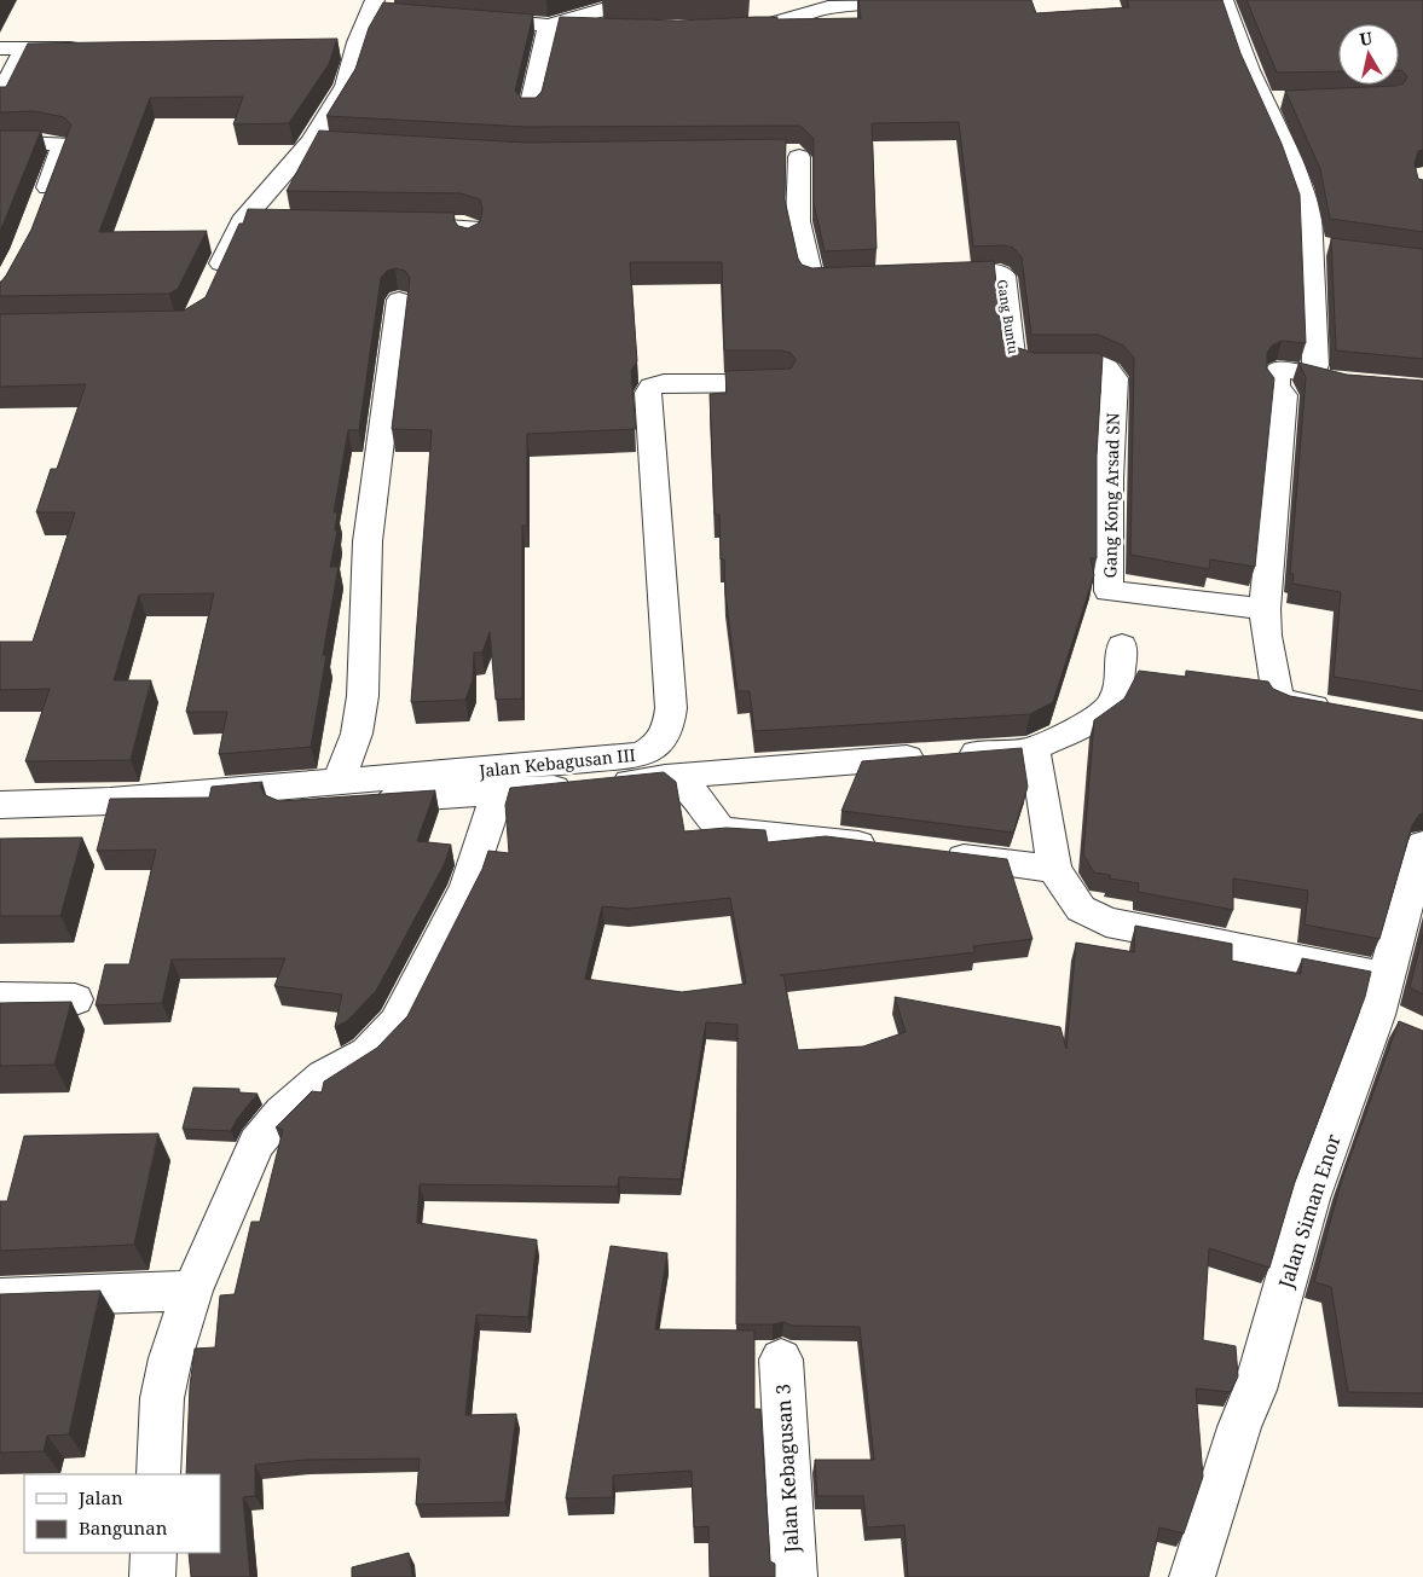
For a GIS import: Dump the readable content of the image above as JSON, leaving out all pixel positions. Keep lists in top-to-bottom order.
{
  "streets": {
    "street": [
      "Gang Buntu",
      "Gang Kong Arsad SN",
      "Jalan Kebagusan III",
      "Jalan Siman Enor",
      "Jalan Kebagusan 3"
    ]
  },
  "crossings": [
    ["Gang Buntu", "Gang Kong Arsad SN"]
  ],
  "legend": ["Jalan", "Bangunan"],
  "north": "top"
}
